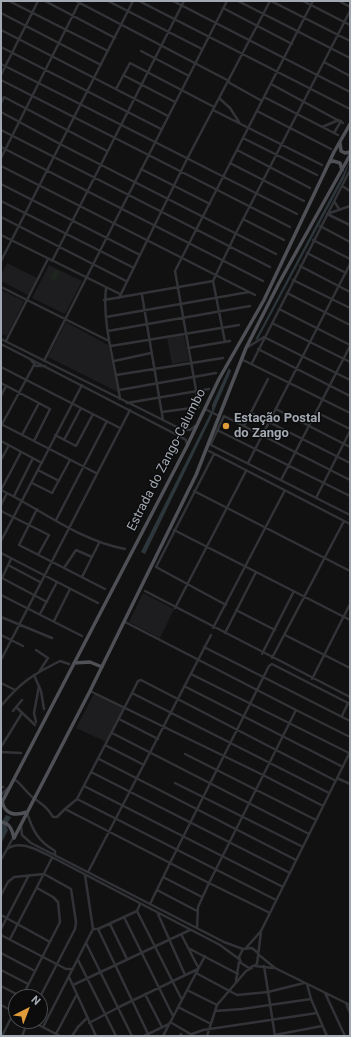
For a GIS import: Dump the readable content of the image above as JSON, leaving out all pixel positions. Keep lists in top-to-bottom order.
{
  "streets": {
    "main road": ["Estrada do Zango-Calumbo"]
  },
  "places": ["Estação Postal do Zango"],
  "north": "top right"
}
